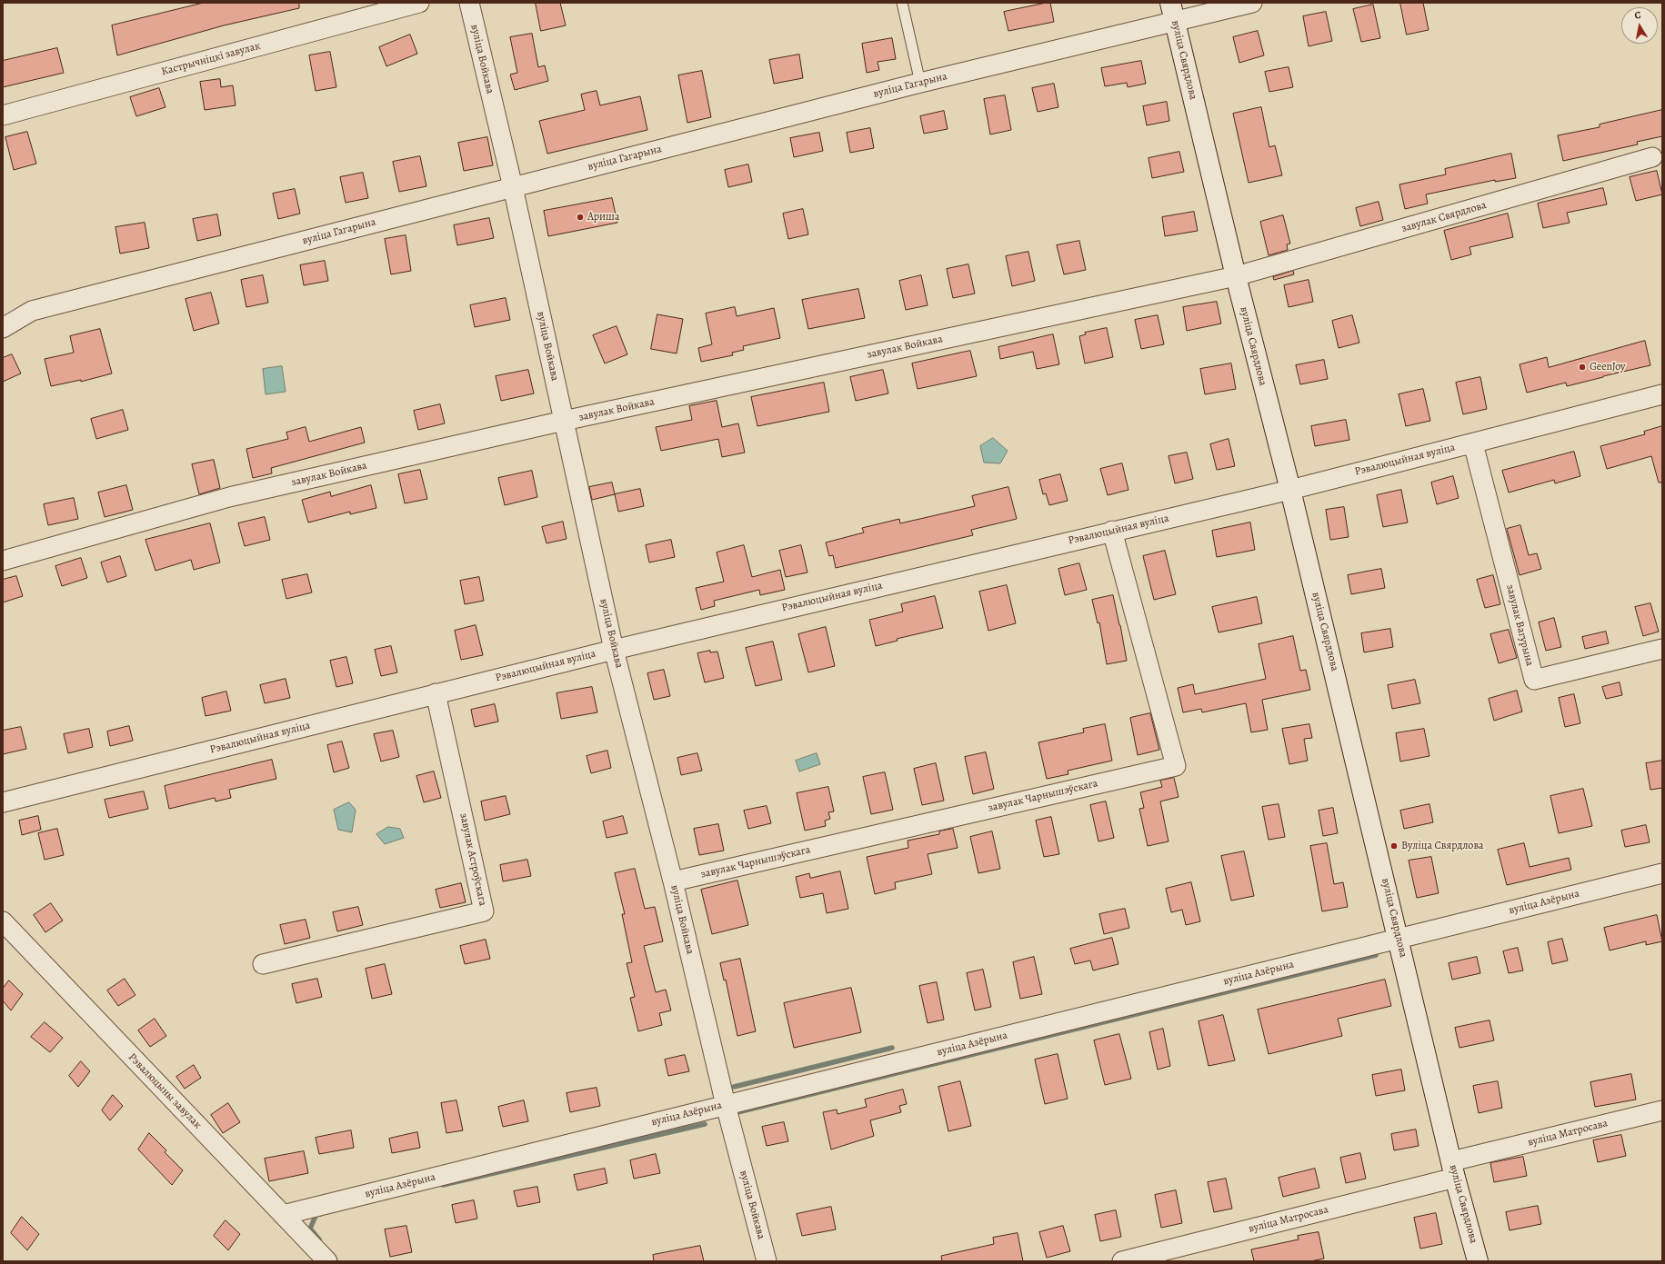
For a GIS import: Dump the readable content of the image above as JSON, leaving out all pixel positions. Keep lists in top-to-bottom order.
{
  "streets": {
    "main road": ["вуліца Свярдлова"],
    "street": [
      "Кастрычніцкі завулак",
      "вуліца Войкава",
      "вуліца Гагарына",
      "завулак Свярдлова",
      "завулак Войкава",
      "Рэвалюцыйная вуліца",
      "завулак Вагурына",
      "завулак Чарнышэўскага",
      "завулак Астроўскага",
      "вуліца Азёрына",
      "Рэвалюцыны завулак",
      "вуліца Матросава"
    ]
  },
  "crossings": [
    ["вуліца Войкава", "вуліца Гагарына"],
    ["вуліца Войкава", "завулак Войкава"],
    ["вуліца Войкава", "Рэвалюцыйная вуліца"],
    ["вуліца Войкава", "завулак Чарнышэўскага"],
    ["вуліца Войкава", "вуліца Азёрына"],
    ["вуліца Свярдлова", "вуліца Гагарына"],
    ["вуліца Свярдлова", "завулак Свярдлова"],
    ["вуліца Свярдлова", "завулак Войкава"],
    ["вуліца Свярдлова", "Рэвалюцыйная вуліца"],
    ["вуліца Свярдлова", "вуліца Азёрына"],
    ["вуліца Свярдлова", "вуліца Матросава"],
    ["завулак Свярдлова", "завулак Войкава"],
    ["Рэвалюцыйная вуліца", "завулак Вагурына"],
    ["Рэвалюцыйная вуліца", "завулак Чарнышэўскага"],
    ["Рэвалюцыйная вуліца", "завулак Астроўскага"],
    ["вуліца Азёрына", "Рэвалюцыны завулак"]
  ],
  "places": ["Ариша", "GeenJoy", "Вуліца Свярдлова"],
  "north": "top"
}
